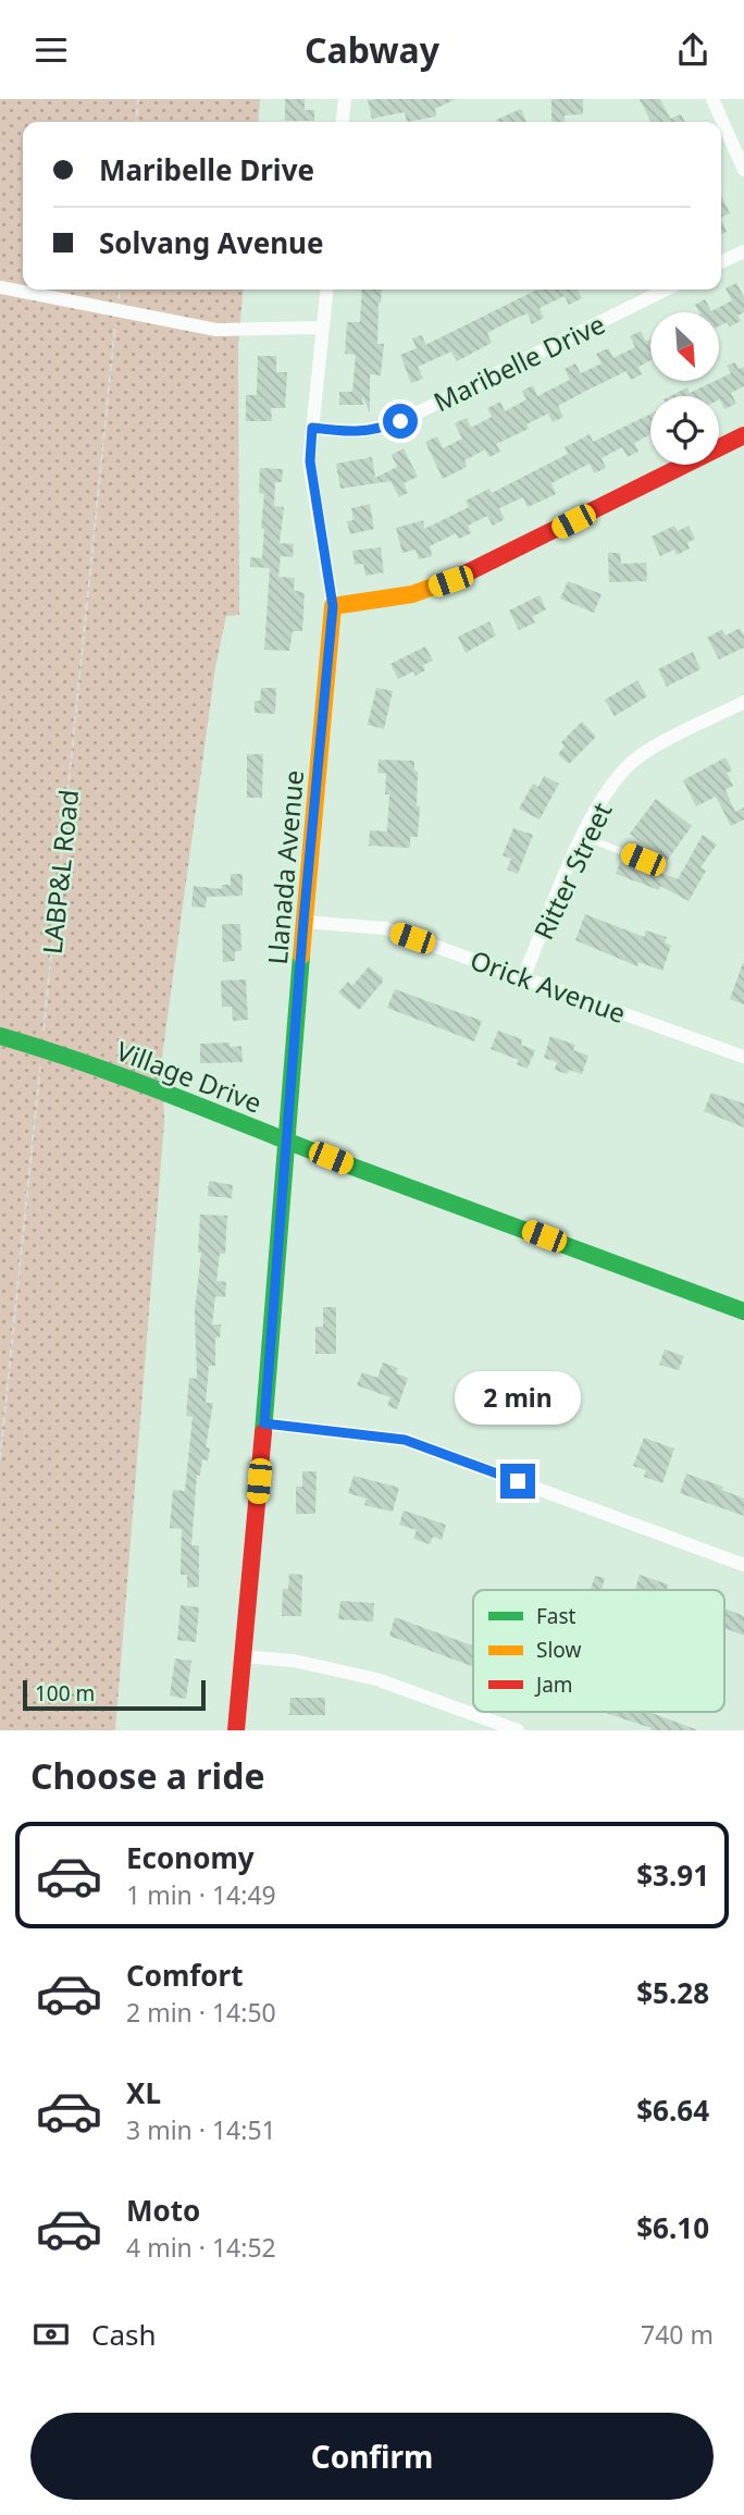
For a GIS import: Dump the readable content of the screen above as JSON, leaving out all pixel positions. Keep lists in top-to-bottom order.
{
  "streets": {
    "street": [
      "Maribelle Drive",
      "Llanada Avenue",
      "Ritter Street",
      "Orick Avenue",
      "Village Drive"
    ],
    "path": ["LABP&L Road"]
  },
  "crossings": [
    ["Maribelle Drive", "Llanada Avenue"],
    ["Llanada Avenue", "Orick Avenue"],
    ["Llanada Avenue", "Village Drive"],
    ["Ritter Street", "Orick Avenue"],
    ["LABP&L Road", "Village Drive"]
  ],
  "legend": ["Fast", "Slow", "Jam"],
  "scale_bar": "100 m",
  "north": "bottom right",
  "page": {
    "header": "Cabway",
    "banner": ["Maribelle Drive", "Solvang Avenue"],
    "bubble": "2 min",
    "scale": "100 m",
    "heading": "Choose a ride",
    "list": [
      {
        "name": "Economy",
        "note": "1 min · 14:49",
        "value": "$3.91"
      },
      {
        "name": "Comfort",
        "note": "2 min · 14:50",
        "value": "$5.28"
      },
      {
        "name": "XL",
        "note": "3 min · 14:51",
        "value": "$6.64"
      },
      {
        "name": "Moto",
        "note": "4 min · 14:52",
        "value": "$6.10"
      }
    ],
    "pay": ["Cash", "740 m"],
    "buttons": "Confirm"
  }
}
